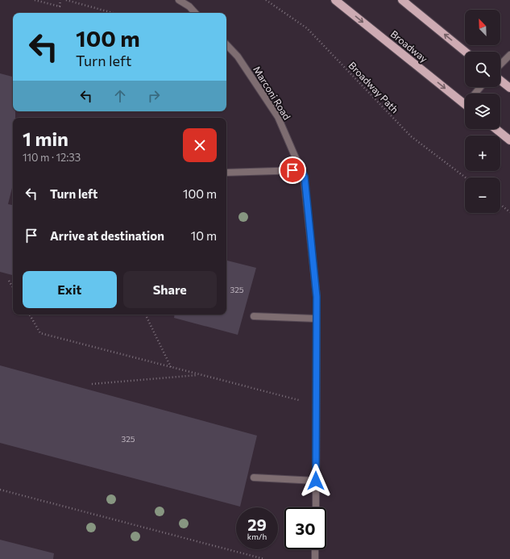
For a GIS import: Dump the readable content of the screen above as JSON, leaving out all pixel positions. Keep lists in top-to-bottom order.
{
  "streets": {
    "main road": ["Broadway"],
    "street": ["Marconi Road"],
    "path": ["Broadway Path"]
  },
  "house_numbers": ["325", "325"],
  "north": "top left",
  "page": {
    "map_buttons": ["+", "−"],
    "turn": ["100 m", "Turn left"],
    "heading": ["1 min", "110 m · 12:33"],
    "list": [
      {
        "name": "Turn left",
        "value": "100 m"
      },
      {
        "name": "Arrive at destination",
        "value": "10 m"
      }
    ],
    "buttons": ["Exit", "Share"],
    "speed": "29 km/h",
    "limit": "30"
  }
}
